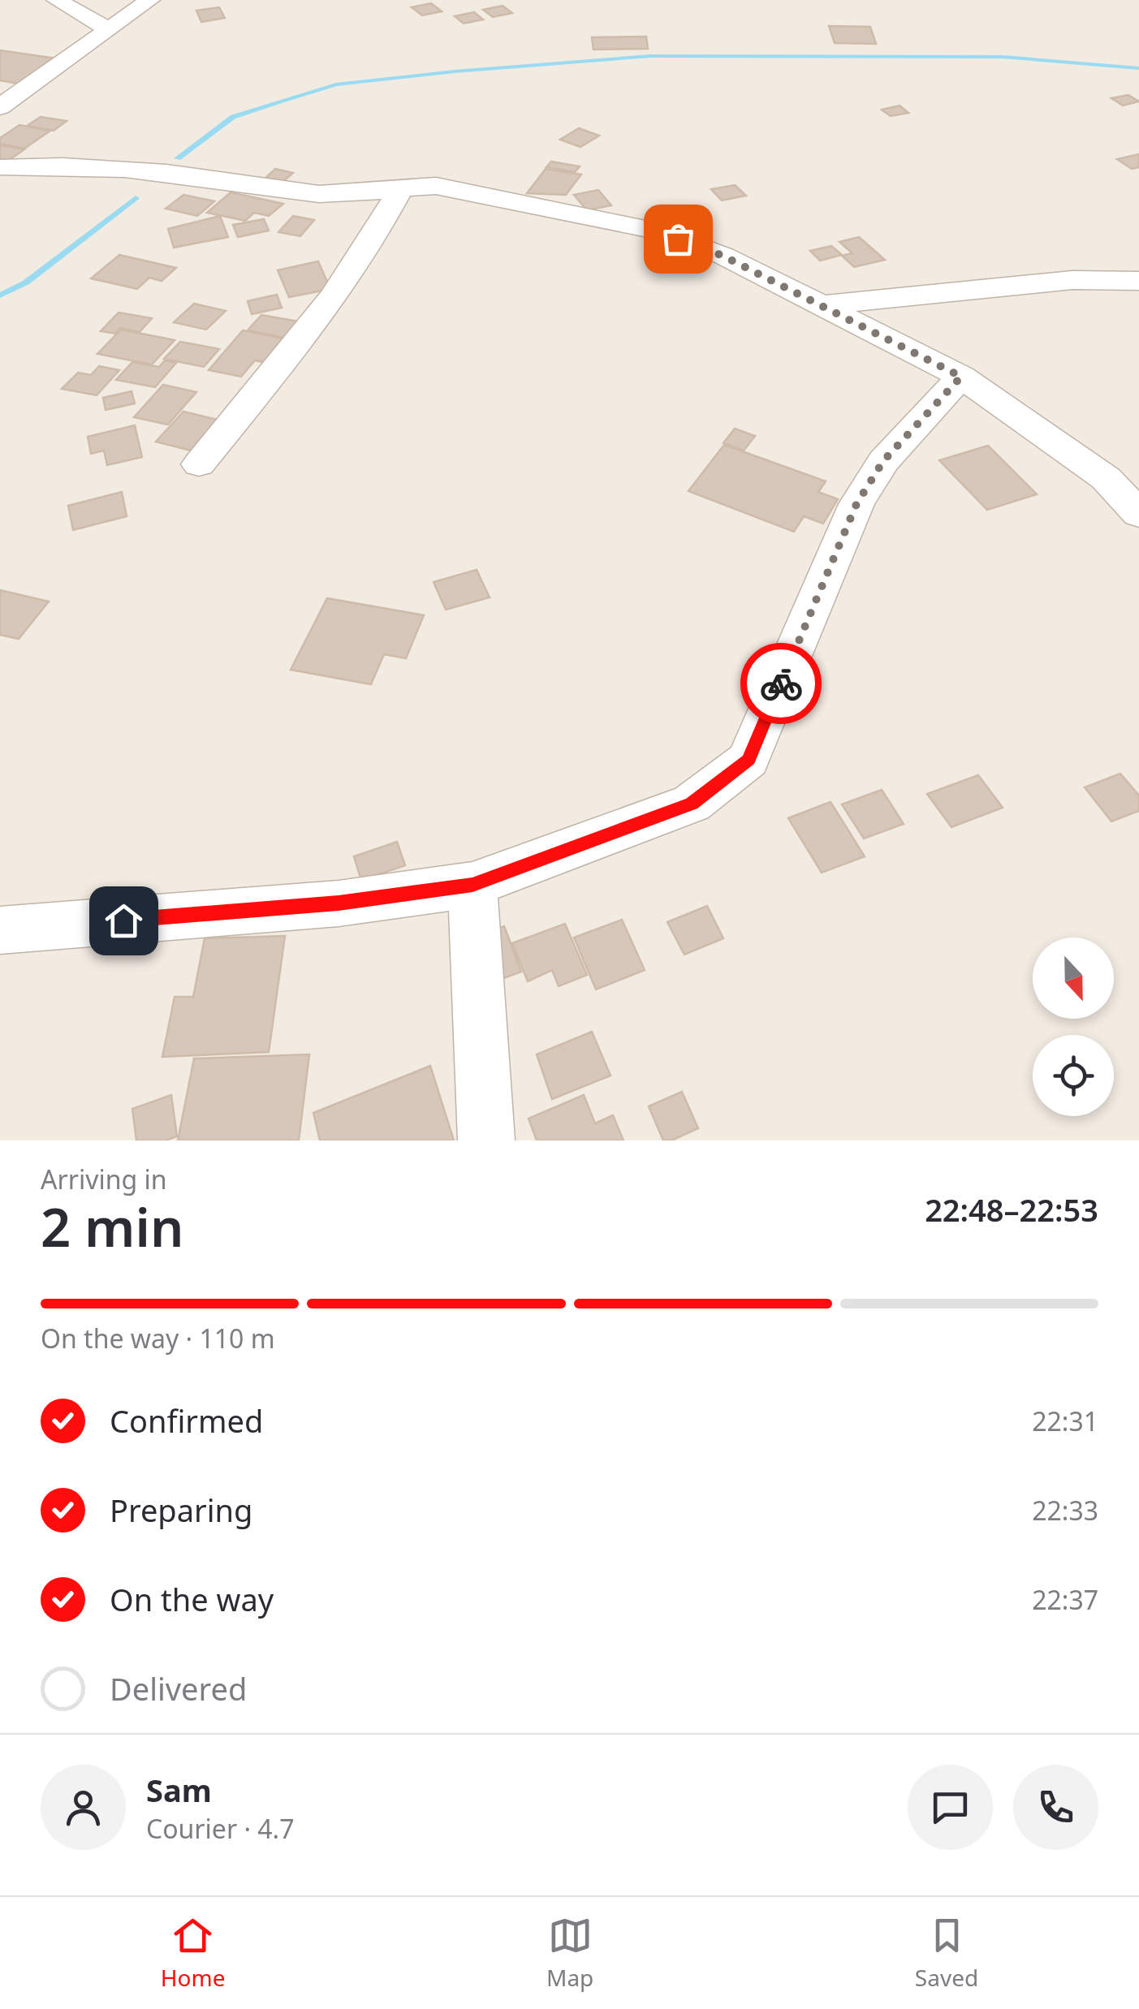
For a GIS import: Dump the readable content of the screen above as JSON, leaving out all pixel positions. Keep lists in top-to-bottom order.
{
  "north": "bottom",
  "page": {
    "heading": ["2 min", "Arriving in", "22:48–22:53"],
    "panel": ["Sam", "Courier · 4.7"],
    "bar": "On the way · 110 m",
    "list": [
      ["Confirmed", "22:31"],
      ["Preparing", "22:33"],
      ["On the way", "22:37"],
      "Delivered"
    ],
    "tabs": ["Home", "Map", "Saved"]
  }
}
